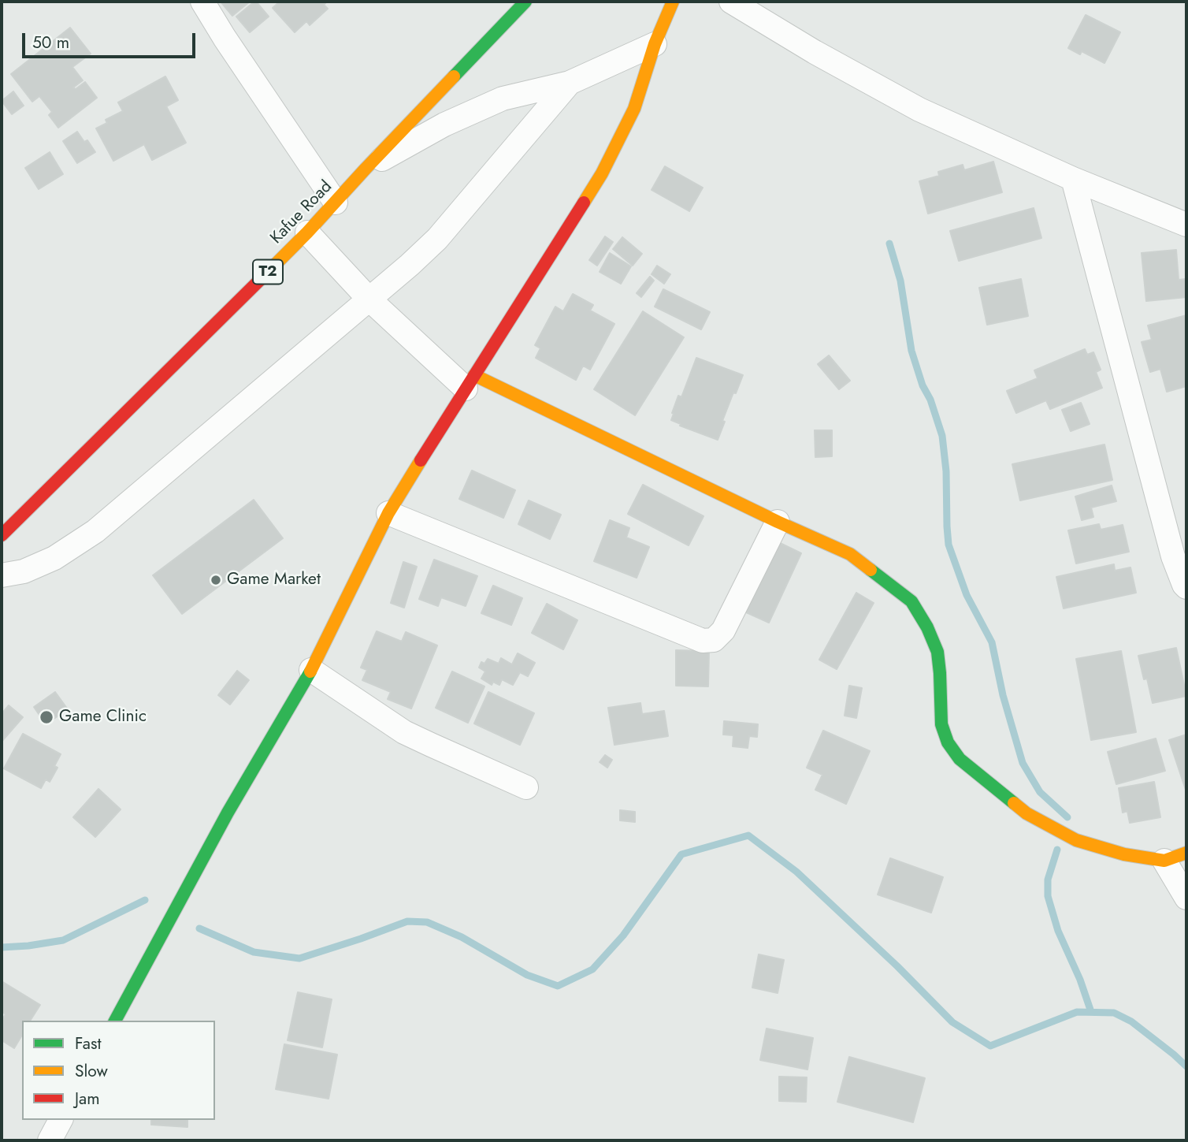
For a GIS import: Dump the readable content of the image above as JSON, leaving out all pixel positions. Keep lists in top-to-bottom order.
{
  "streets": {
    "main road": ["Kafue Road", "T2"]
  },
  "places": ["Game Market", "Game Clinic"],
  "legend": ["Fast", "Slow", "Jam"],
  "scale_bar": "50 m"
}
